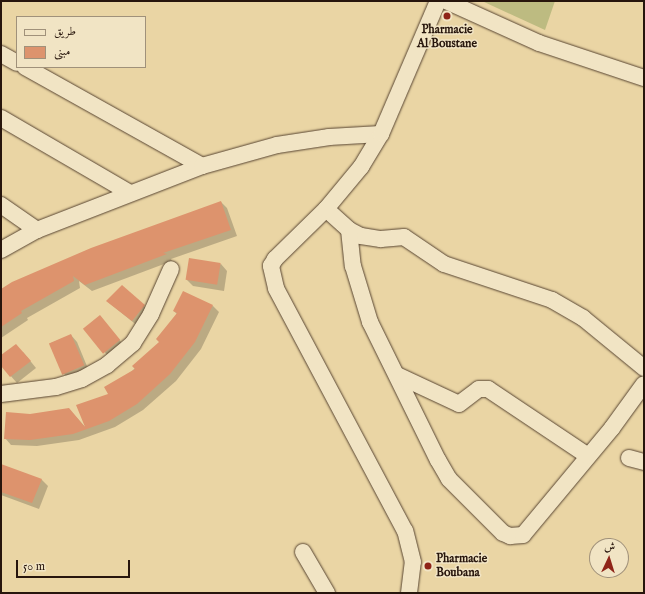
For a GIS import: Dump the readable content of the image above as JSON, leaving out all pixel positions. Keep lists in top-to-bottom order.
{
  "places": ["Pharmacie Al Boustane", "Pharmacie Boubana"],
  "legend": ["طريق", "مبنى"],
  "scale_bar": "50 m",
  "north": "top"
}
